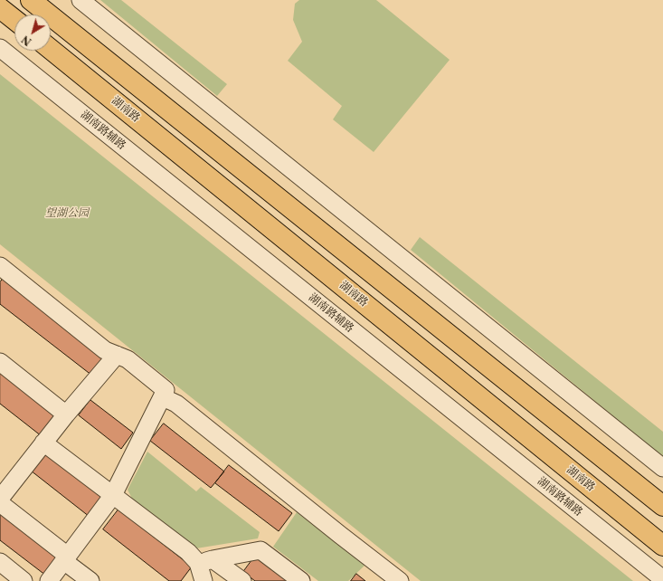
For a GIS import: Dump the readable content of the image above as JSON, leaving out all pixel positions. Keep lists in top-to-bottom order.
{
  "streets": {
    "main road": ["湖南路"],
    "street": ["湖南路辅路"]
  },
  "parks": ["望湖公园"],
  "north": "bottom left"
}
